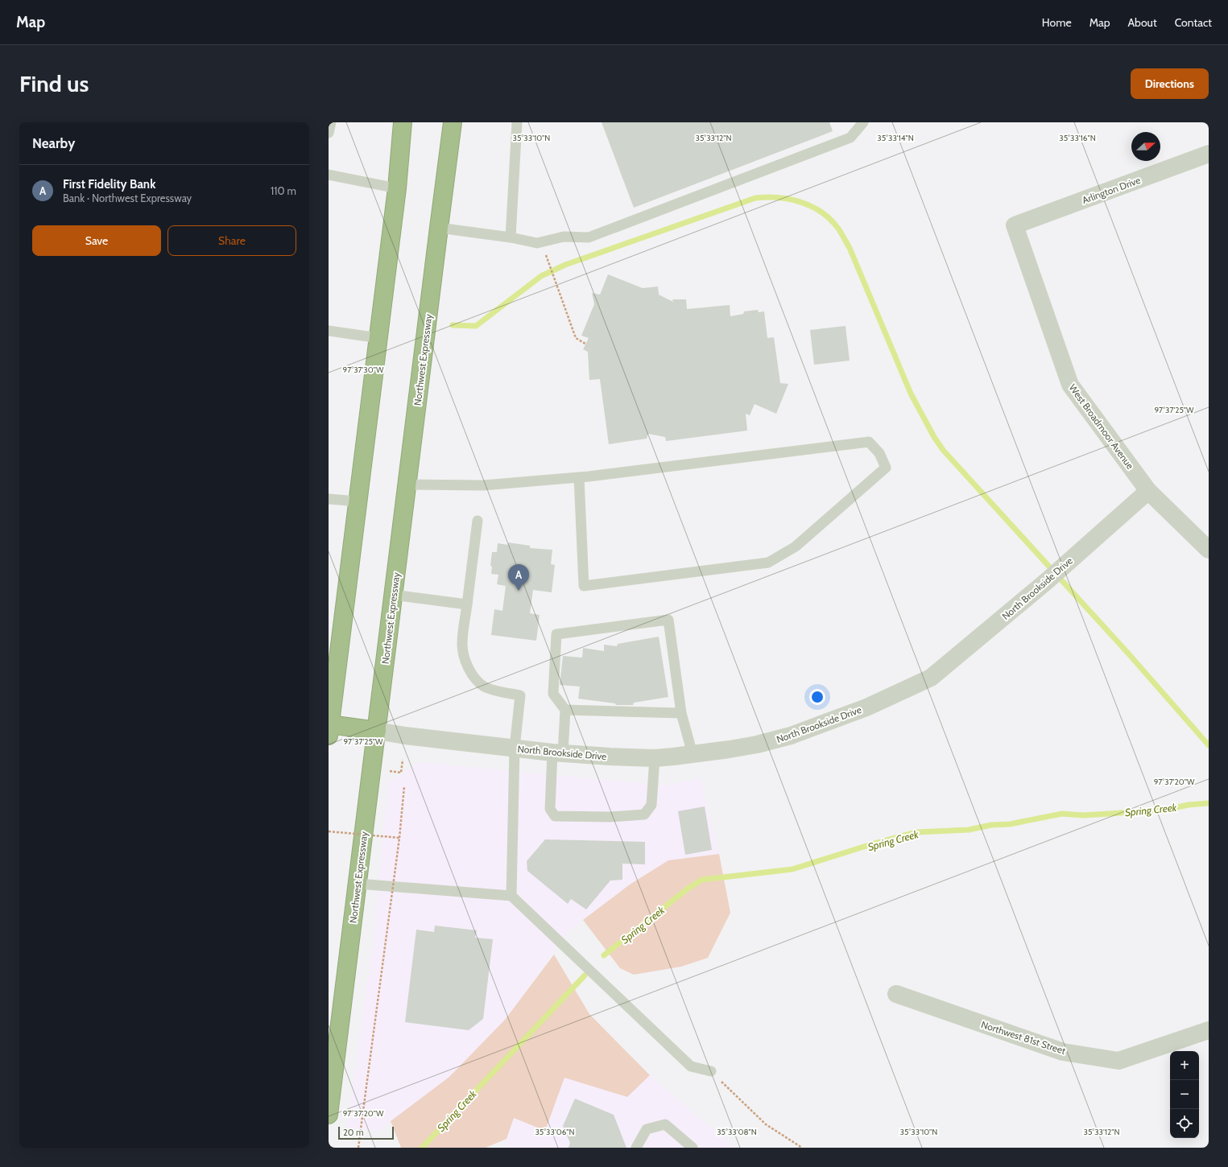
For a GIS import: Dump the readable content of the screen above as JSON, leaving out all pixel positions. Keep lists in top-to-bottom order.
{
  "streets": {
    "highway": ["Northwest Expressway"],
    "street": [
      "Arlington Drive",
      "West Broadmoor Avenue",
      "North Brookside Drive",
      "Northwest 81st Street"
    ]
  },
  "crossings": [
    ["Arlington Drive", "West Broadmoor Avenue"],
    ["Northwest Expressway", "North Brookside Drive"],
    ["West Broadmoor Avenue", "North Brookside Drive"]
  ],
  "water": ["Spring Creek"],
  "scale_bar": "20 m",
  "north": "right",
  "page": {
    "header": "Map",
    "nav": [
      "Home",
      "Map",
      "About",
      "Contact"
    ],
    "buttons": [
      "Directions",
      ["Save", "Share"]
    ],
    "title": "Find us",
    "heading": "Nearby",
    "list": [
      {
        "mark": "A",
        "name": "First Fidelity Bank",
        "note": "Bank · Northwest Expressway",
        "value": "110 m"
      }
    ],
    "pins": "A",
    "map_buttons": ["+", "−"],
    "scale": "20 m"
  },
  "coordinates": [
    "35°33'14\"N",
    "35°33'10\"N",
    "35°33'12\"N",
    "35°33'16\"N",
    "97°37'30\"W",
    "97°37'25\"W",
    "97°37'20\"W",
    "35°33'06\"N",
    "35°33'08\"N"
  ]
}
